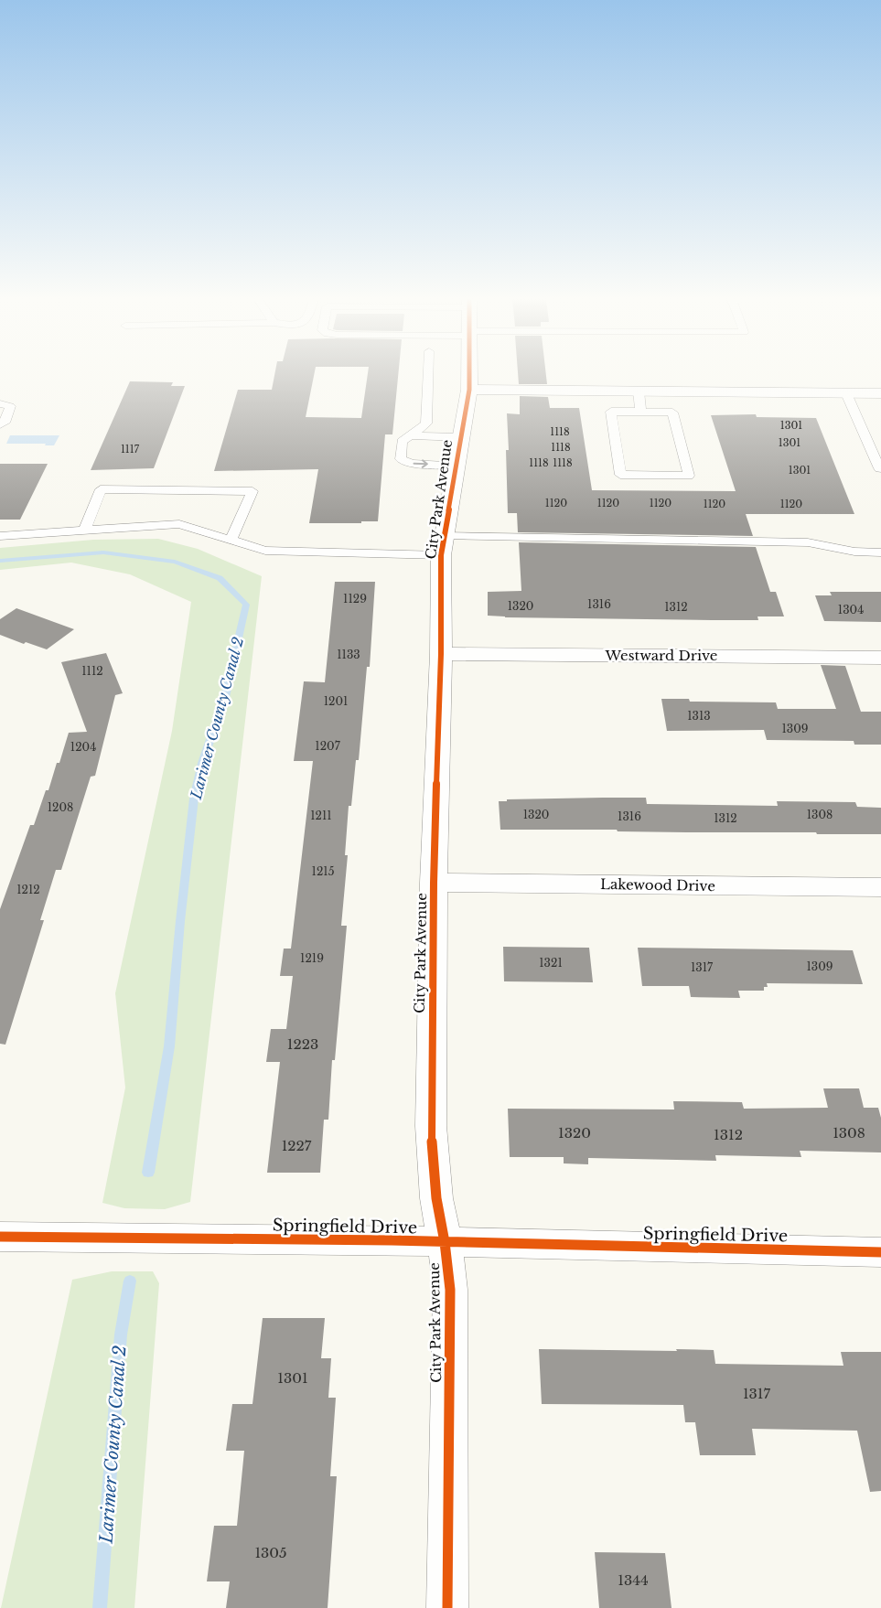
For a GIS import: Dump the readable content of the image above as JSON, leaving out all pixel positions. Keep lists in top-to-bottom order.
{
  "streets": {
    "street": [
      "City Park Avenue",
      "Westward Drive",
      "Lakewood Drive",
      "Springfield Drive"
    ]
  },
  "crossings": [
    ["City Park Avenue", "Westward Drive"],
    ["City Park Avenue", "Lakewood Drive"],
    ["City Park Avenue", "Springfield Drive"]
  ],
  "water": ["Larimer County Canal 2"],
  "house_numbers": [
    "1301",
    "1118",
    "1301",
    "1118",
    "1117",
    "1118",
    "1118",
    "1301",
    "1120",
    "1120",
    "1120",
    "1120",
    "1120",
    "1129",
    "1316",
    "1320",
    "1312",
    "1304",
    "1133",
    "1112",
    "1201",
    "1313",
    "1309",
    "1207",
    "1204",
    "1208",
    "1320",
    "1308",
    "1211",
    "1316",
    "1312",
    "1215",
    "1212",
    "1219",
    "1321",
    "1309",
    "1317",
    "1223",
    "1320",
    "1308",
    "1312",
    "1227",
    "1301",
    "1317",
    "1305",
    "1344"
  ]
}
